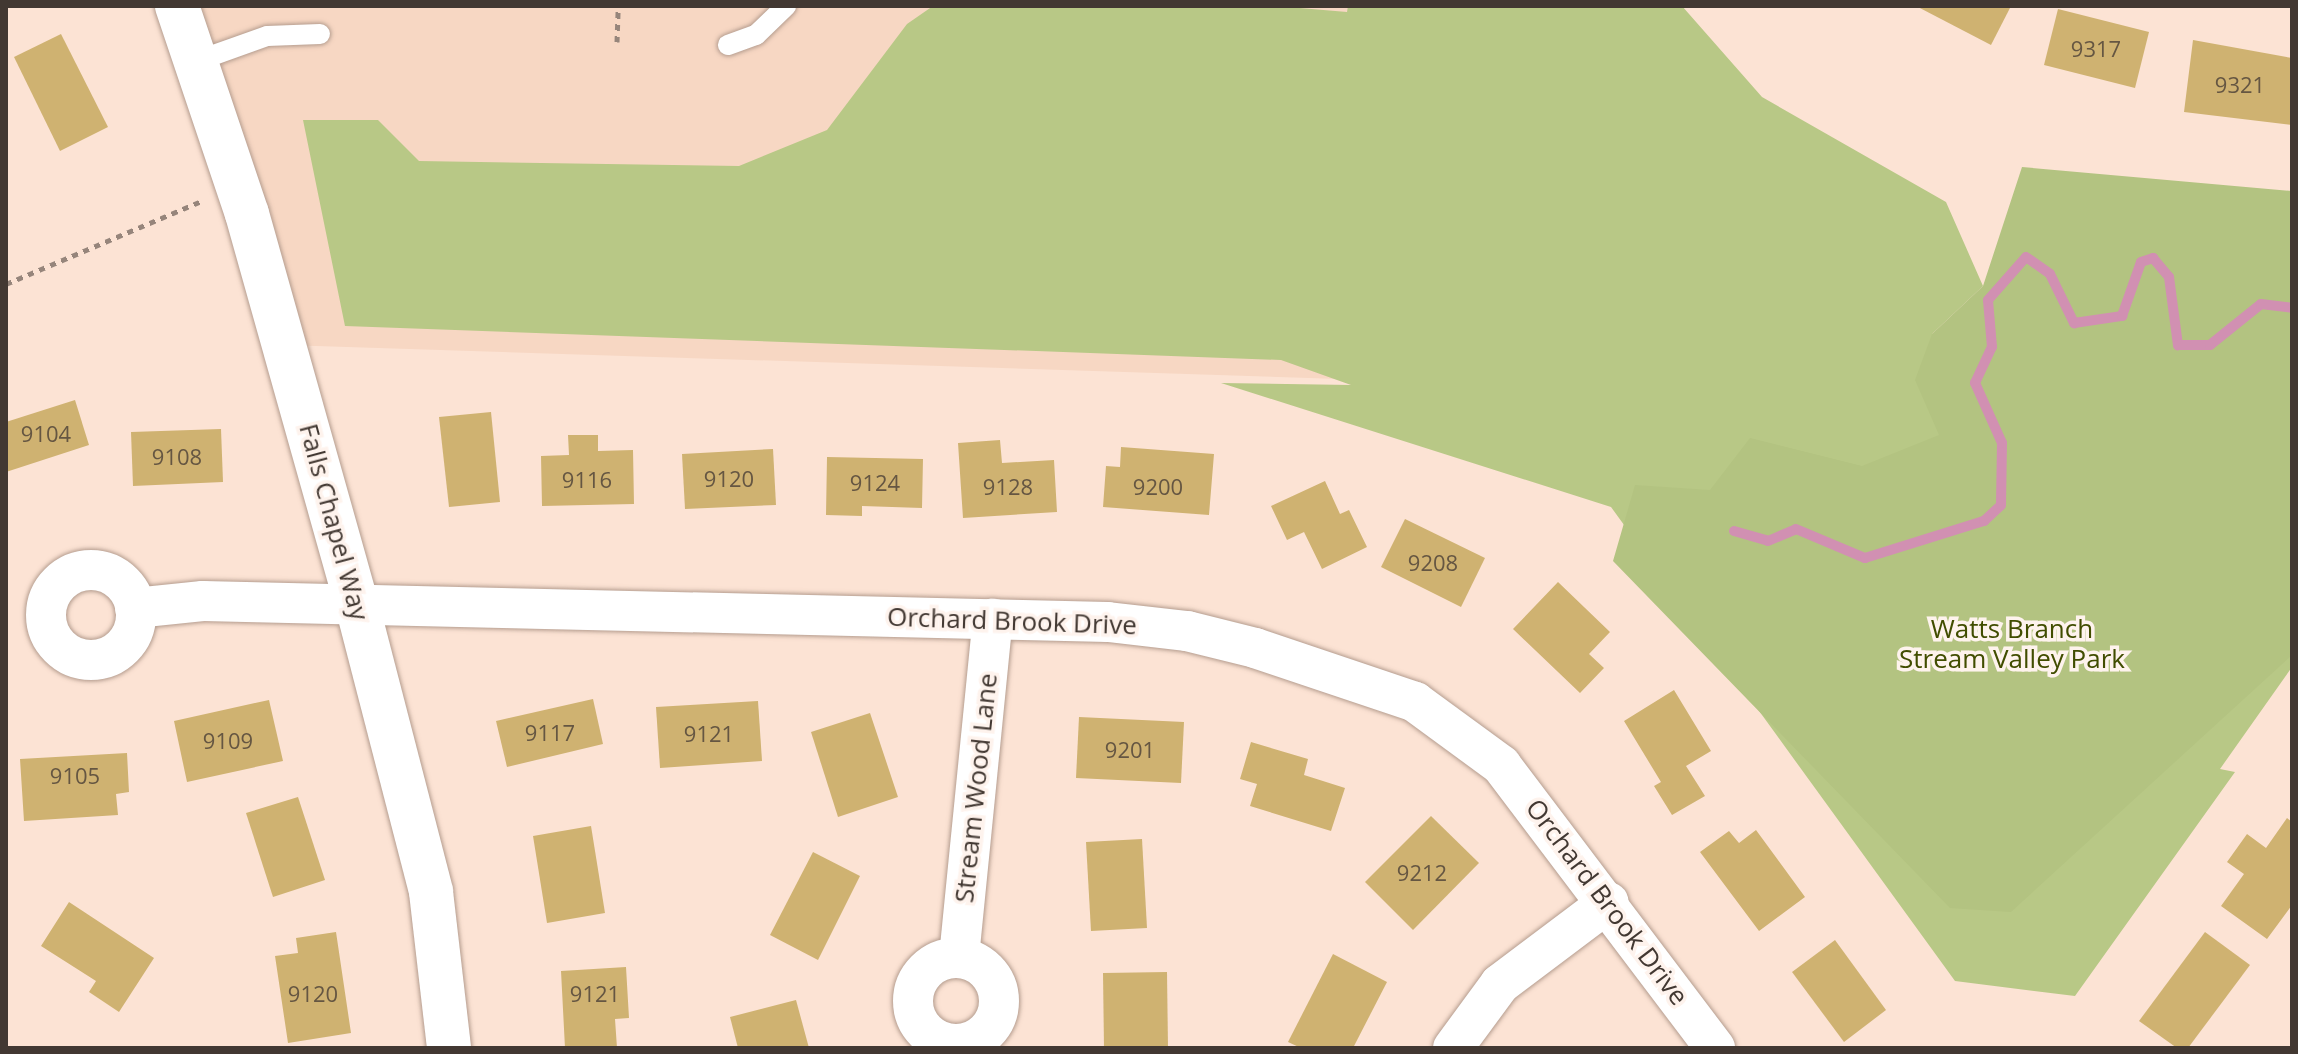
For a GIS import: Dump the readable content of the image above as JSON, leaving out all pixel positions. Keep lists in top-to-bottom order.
{
  "streets": {
    "street": ["Falls Chapel Way", "Orchard Brook Drive", "Stream Wood Lane"]
  },
  "crossings": [
    ["Falls Chapel Way", "Orchard Brook Drive"],
    ["Orchard Brook Drive", "Stream Wood Lane"]
  ],
  "parks": ["Watts Branch Stream Valley Park"],
  "house_numbers": [
    "9317",
    "9321",
    "9104",
    "9108",
    "9120",
    "9116",
    "9124",
    "9128",
    "9200",
    "9208",
    "9117",
    "9121",
    "9109",
    "9201",
    "9105",
    "9212",
    "9120",
    "9121"
  ]
}
